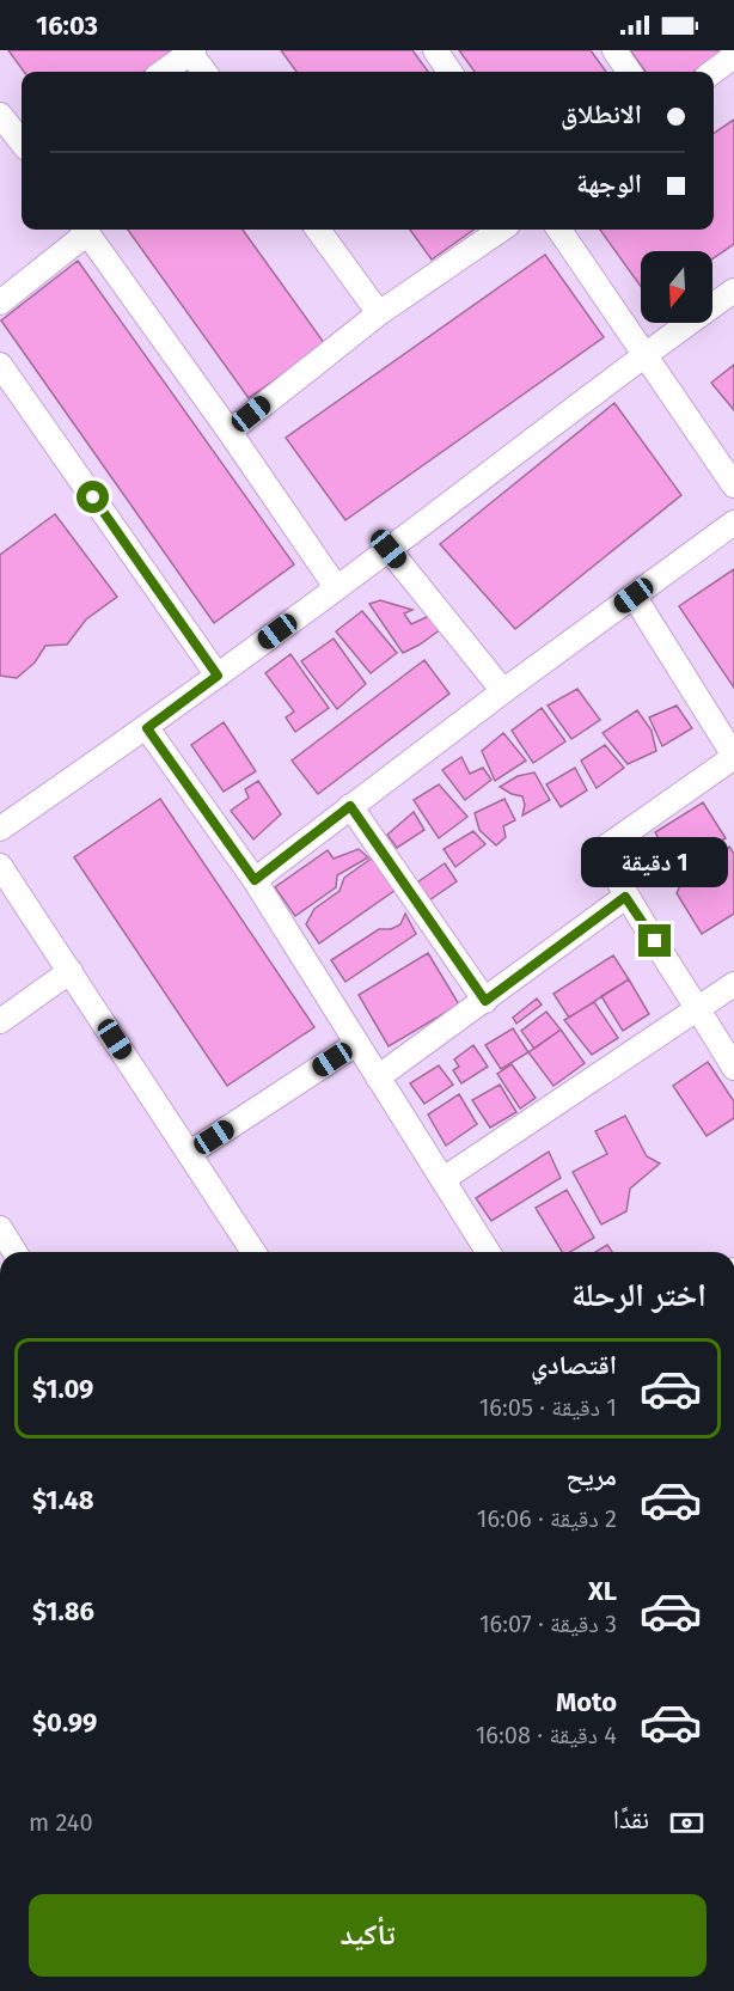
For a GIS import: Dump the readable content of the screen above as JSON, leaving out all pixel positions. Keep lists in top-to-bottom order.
{
  "north": "bottom",
  "page": {
    "status": "16:03",
    "banner": ["الانطلاق", "الوجهة"],
    "bubble": "1 دقيقة",
    "heading": "اختر الرحلة",
    "list": [
      {
        "name": "اقتصادي",
        "note": "1 دقيقة · 16:05",
        "value": "$1.09"
      },
      {
        "name": "مريح",
        "note": "2 دقيقة · 16:06",
        "value": "$1.48"
      },
      {
        "name": "XL",
        "note": "3 دقيقة · 16:07",
        "value": "$1.86"
      },
      {
        "name": "Moto",
        "note": "4 دقيقة · 16:08",
        "value": "$0.99"
      }
    ],
    "pay": ["نقدًا", "240 m"],
    "buttons": "تأكيد"
  }
}
